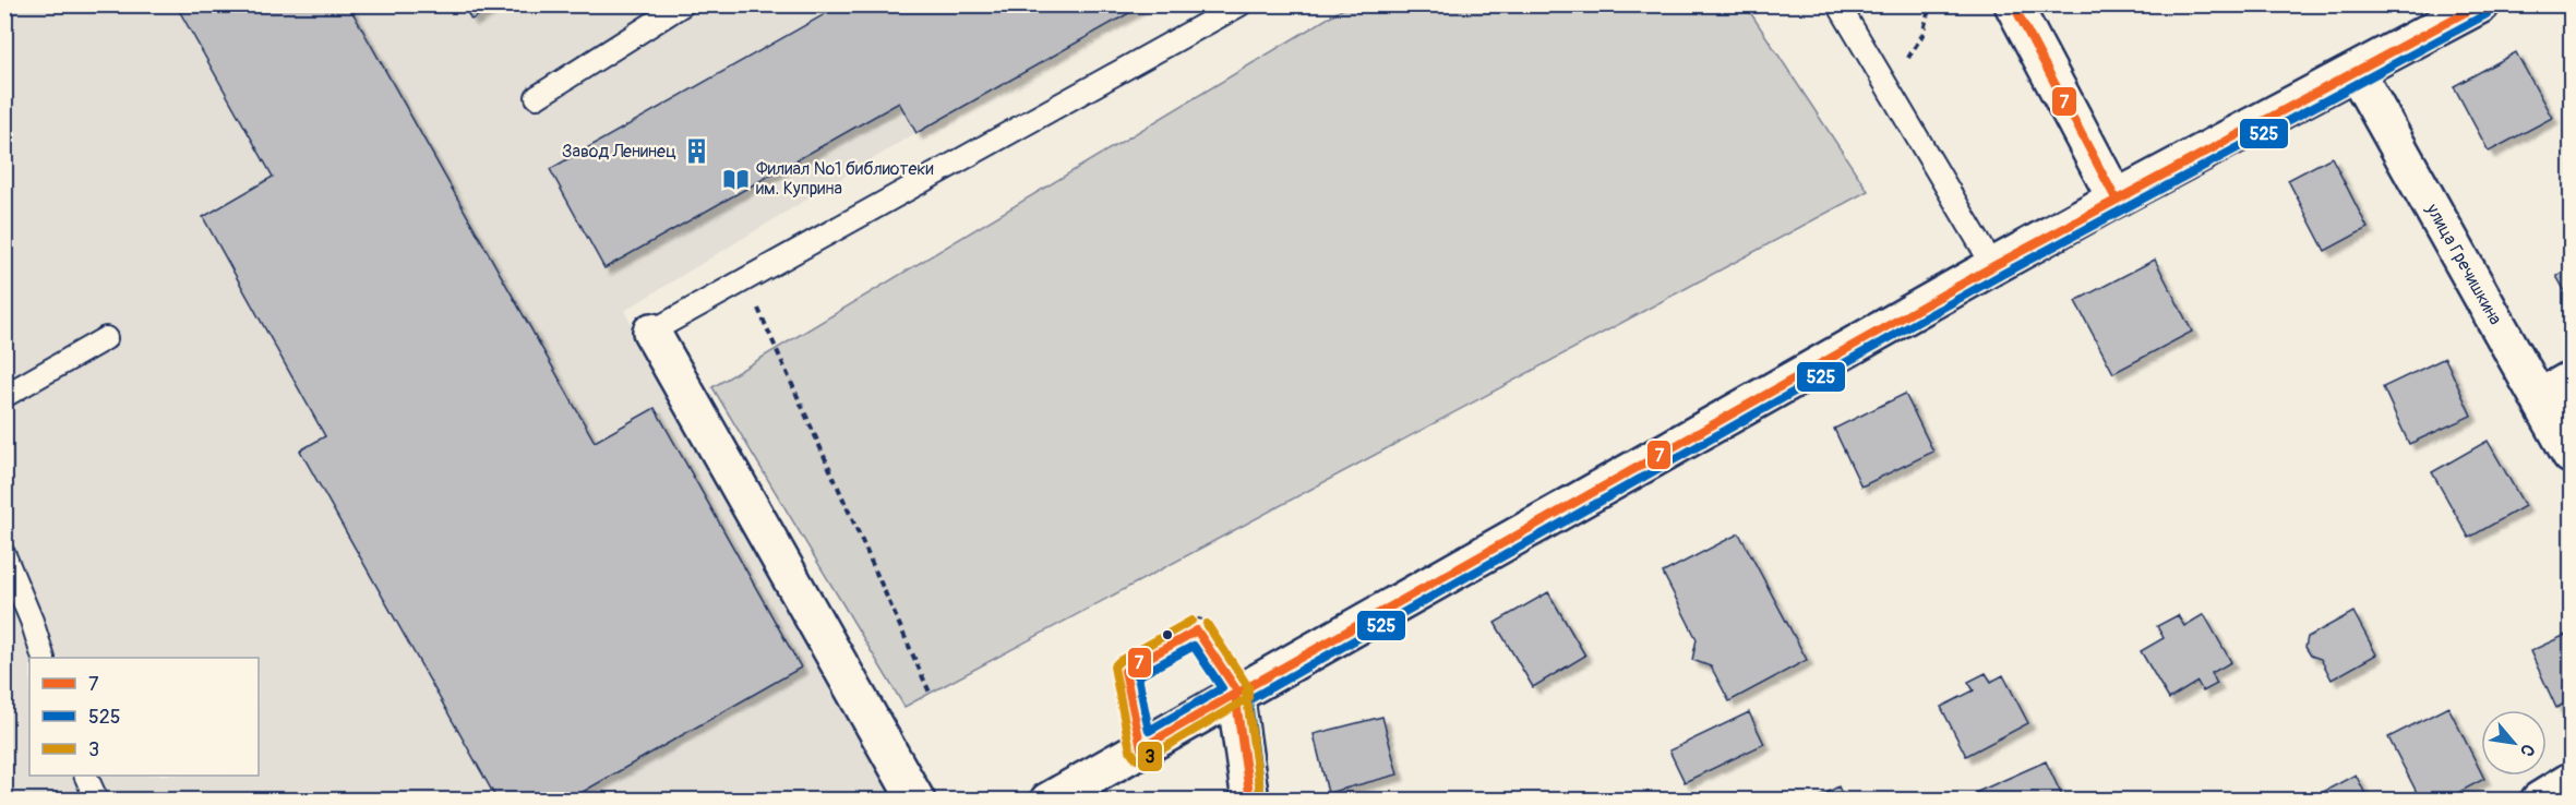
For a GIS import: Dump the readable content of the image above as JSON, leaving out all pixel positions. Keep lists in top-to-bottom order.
{
  "streets": {
    "main road": ["улица Гречишкина"]
  },
  "places": {
    "building": ["Завод Ленинец"],
    "library": ["Филиал №1 библиотеки им. Куприна"]
  },
  "lines": ["transit line 7", "transit line 525", "transit line 3"],
  "legend": ["7", "525", "3"],
  "north": "bottom right"
}
